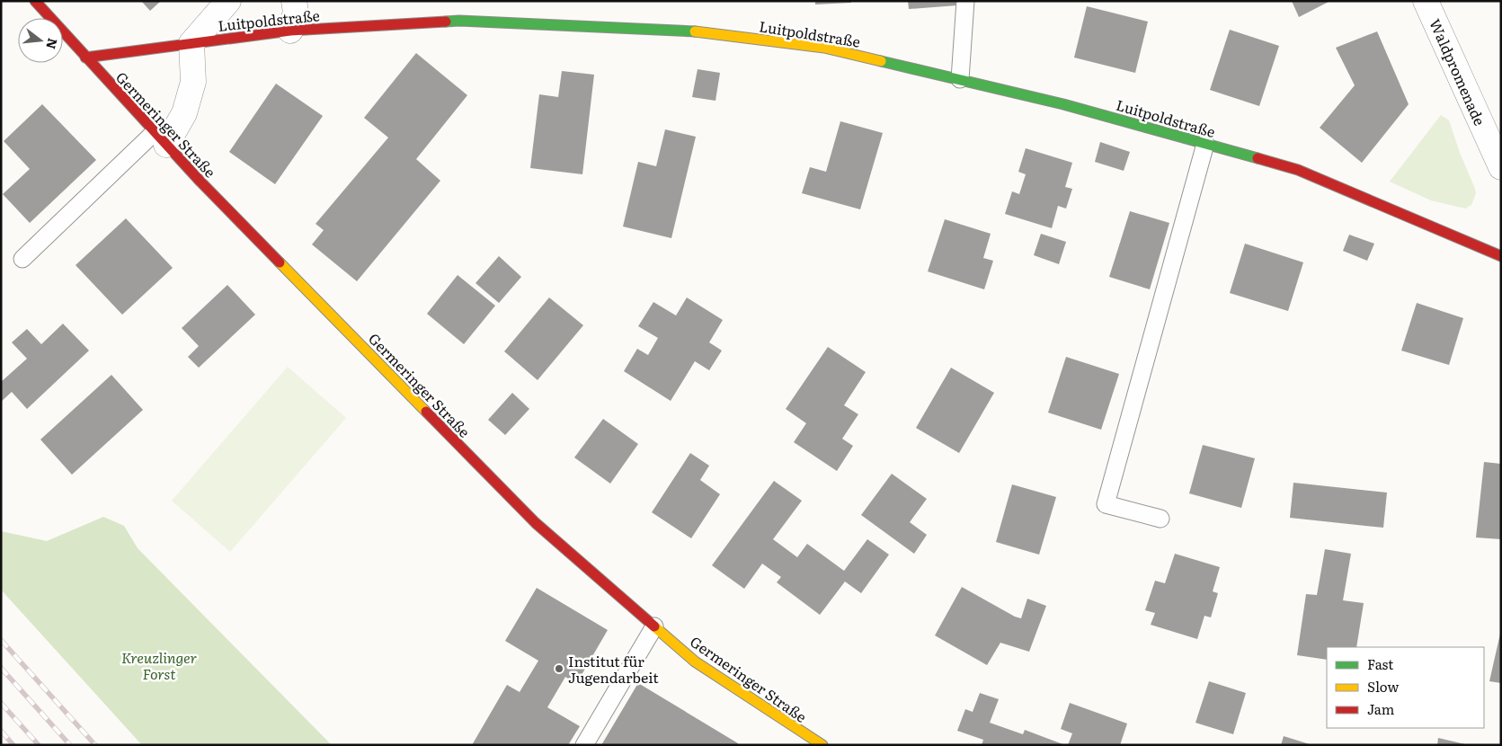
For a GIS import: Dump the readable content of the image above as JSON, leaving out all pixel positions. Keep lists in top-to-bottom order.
{
  "streets": {
    "street": ["Luitpoldstraße", "Waldpromenade", "Germeringer Straße"]
  },
  "crossings": [
    ["Luitpoldstraße", "Germeringer Straße"]
  ],
  "parks": ["Kreuzlinger Forst"],
  "places": ["Institut für Jugendarbeit"],
  "legend": ["Fast", "Slow", "Jam"],
  "north": "right"
}
